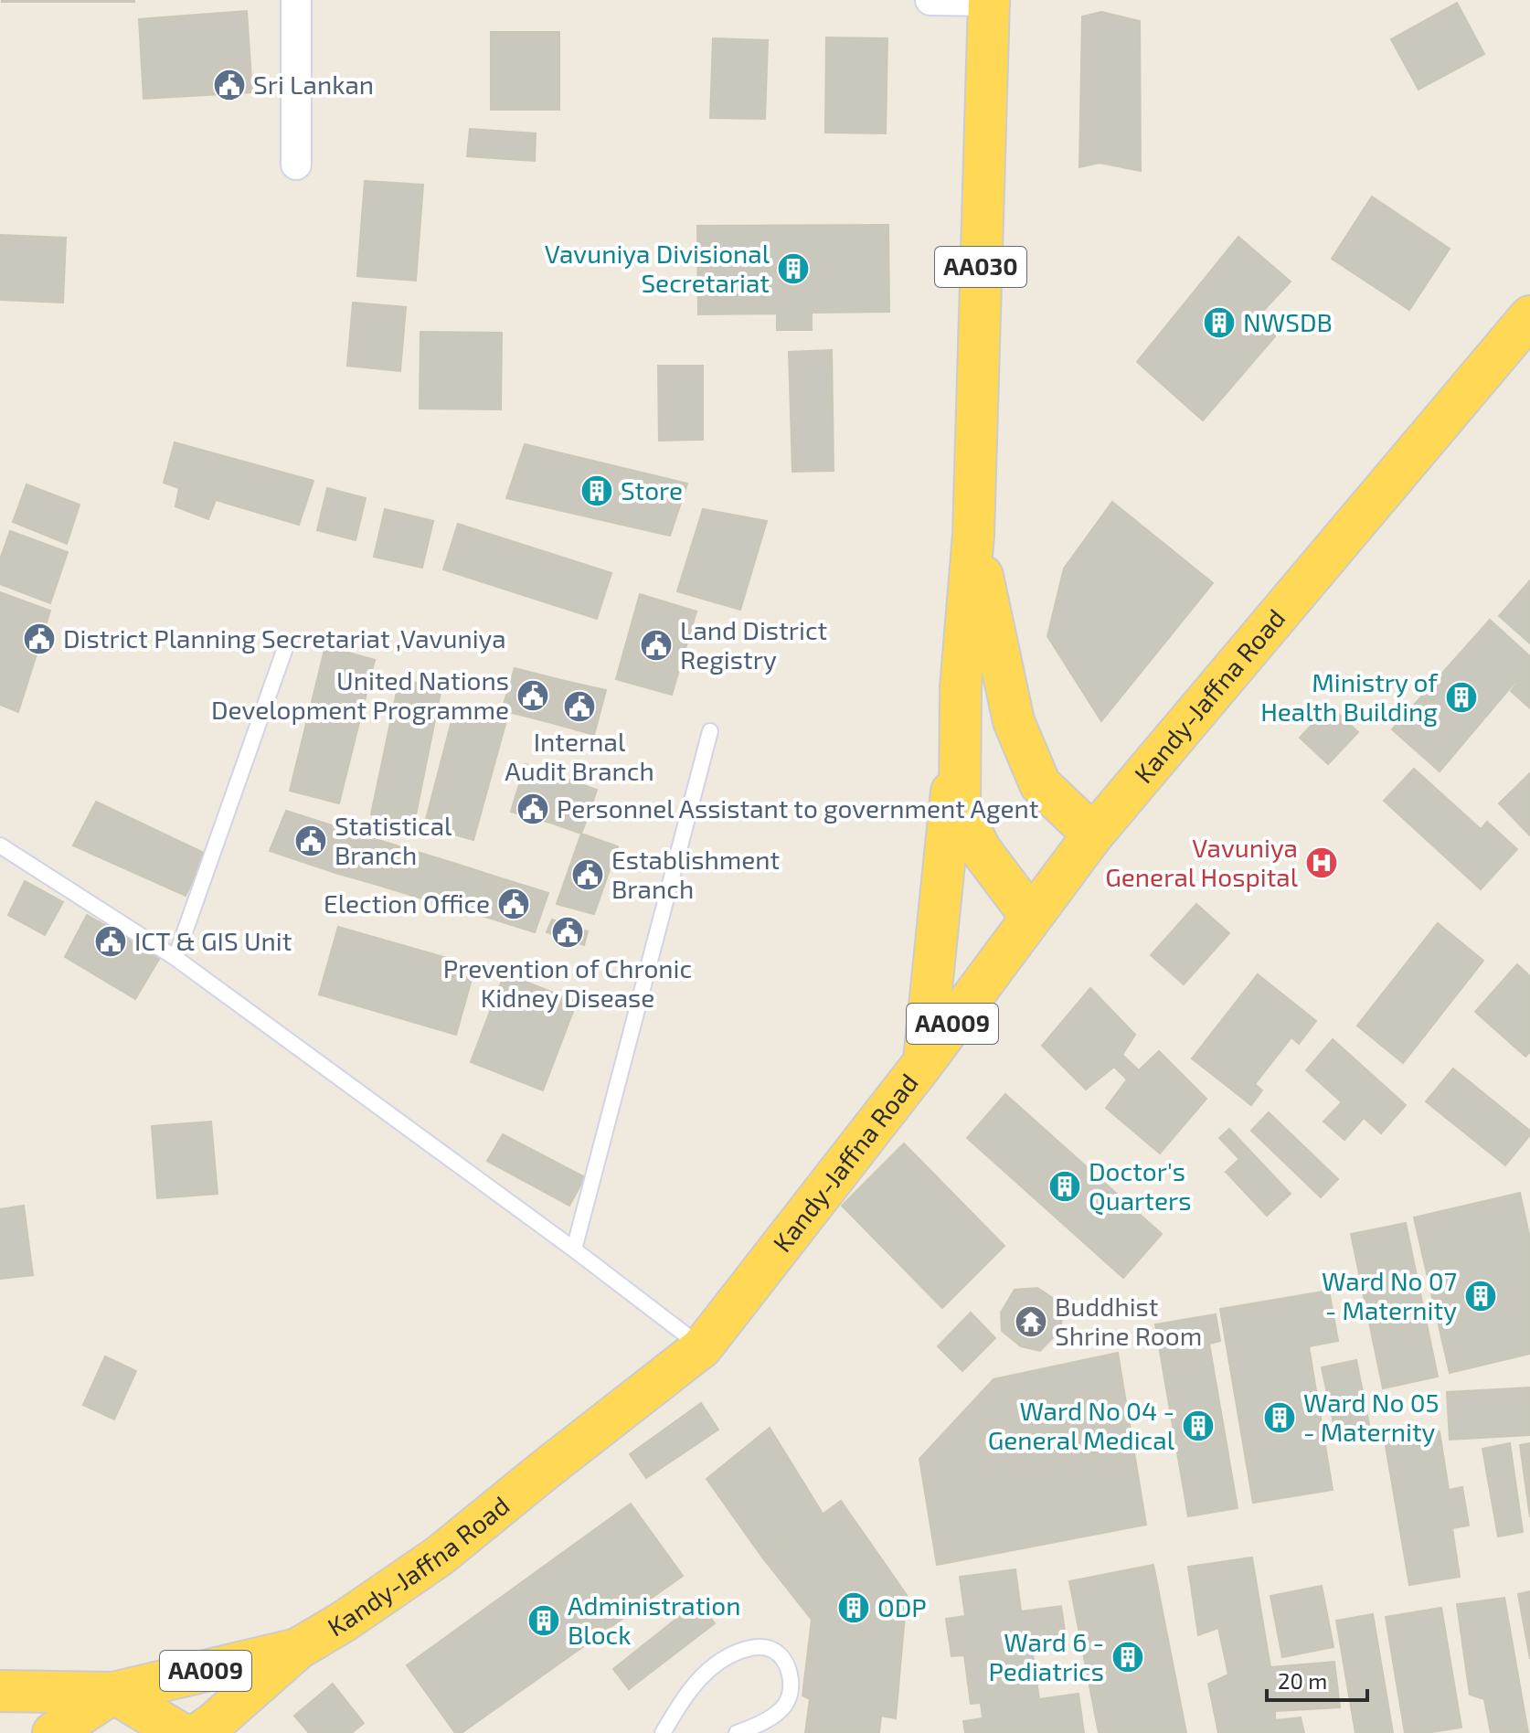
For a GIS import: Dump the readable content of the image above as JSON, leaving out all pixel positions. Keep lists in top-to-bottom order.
{
  "streets": {
    "highway": ["AA030", "Kandy-Jaffna Road", "AA009"]
  },
  "crossings": [
    ["AA030", "Kandy-Jaffna Road"],
    ["Kandy-Jaffna Road", "AA009"]
  ],
  "places": {
    "public building": [
      "Sri Lankan",
      "District Planning Secretariat ,Vavuniya",
      "Land District Registry",
      "United Nations Development Programme",
      "Internal Audit Branch",
      "Personnel Assistant to government Agent",
      "Statistical Branch",
      "Establishment Branch",
      "Election Office",
      "Prevention of Chronic Kidney Disease",
      "ICT & GIS Unit"
    ],
    "building": [
      "Vavuniya Divisional Secretariat",
      "NWSDB",
      "Store",
      "Ministry of Health Building",
      "Doctor's Quarters",
      "Ward No 07 - Maternity",
      "Ward No 05 - Maternity",
      "Ward No 04 - General Medical",
      "ODP",
      "Administration Block",
      "Ward 6 - Pediatrics"
    ],
    "hospital": ["Vavuniya General Hospital"],
    "temple": ["Buddhist Shrine Room"]
  },
  "scale_bar": "20 m"
}
